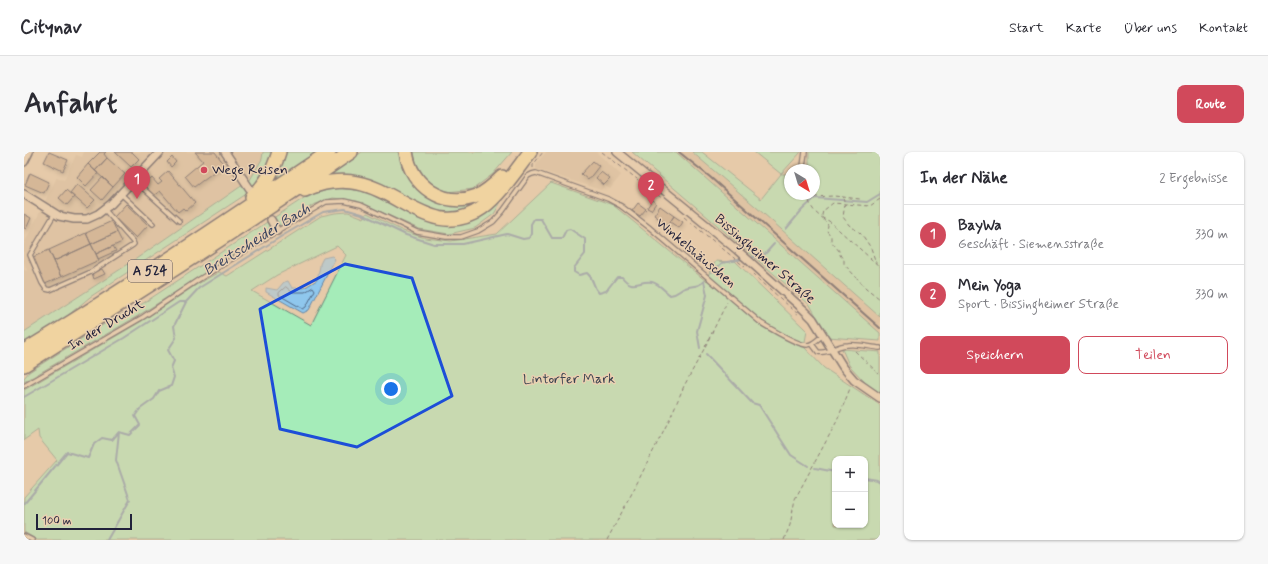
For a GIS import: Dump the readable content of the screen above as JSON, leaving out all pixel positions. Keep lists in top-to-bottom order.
{
  "streets": {
    "highway": ["A 524"],
    "street": ["Bissingheimer Straße"],
    "lane": ["Winkelshäuschen", "In der Drucht"]
  },
  "crossings": [
    ["Winkelshäuschen", "Bissingheimer Straße"]
  ],
  "water": ["Breitscheider Bach"],
  "parks": ["Lintorfer Mark"],
  "places": ["Wege Reisen"],
  "scale_bar": "100 m",
  "north": "bottom right",
  "page": {
    "header": "Citynav",
    "nav": [
      "Start",
      "Karte",
      "Über uns",
      "Kontakt"
    ],
    "buttons": [
      "Route",
      ["Speichern", "Teilen"]
    ],
    "title": "Anfahrt",
    "heading": ["In der Nähe", "2 Ergebnisse"],
    "pins": ["1", "2"],
    "list": [
      {
        "mark": "1",
        "name": "BayWa",
        "note": "Geschäft · Siemensstraße",
        "value": "330 m"
      },
      {
        "mark": "2",
        "name": "Mein Yoga",
        "note": "Sport · Bissingheimer Straße",
        "value": "330 m"
      }
    ],
    "map_buttons": ["+", "−"],
    "scale": "100 m"
  }
}
